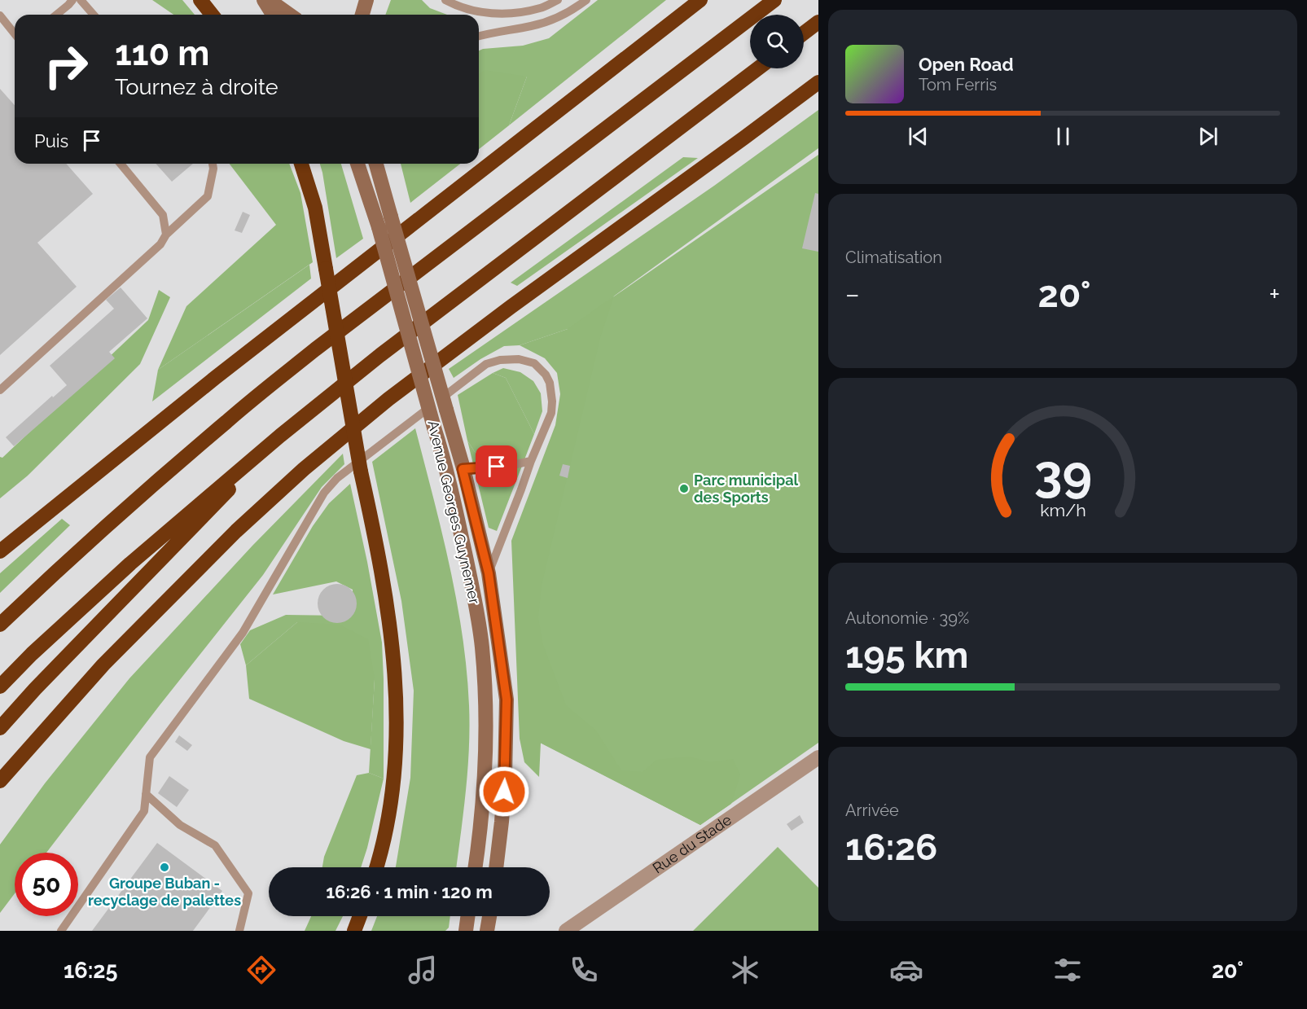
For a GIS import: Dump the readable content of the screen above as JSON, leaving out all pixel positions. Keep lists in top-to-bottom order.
{
  "streets": {
    "main road": ["Avenue Georges Guynemer"],
    "street": ["Rue du Stade"]
  },
  "places": ["Parc municipal des Sports", "Groupe Buban - recyclage de palettes"],
  "page": {
    "turn": ["110 m", "Tournez à droite"],
    "song": ["Open Road", "Tom Ferris"],
    "then": "Puis",
    "tile": [
      "Climatisation",
      ["Autonomie · 39%", "195 km"],
      ["Arrivée", "16:26"]
    ],
    "heat": ["−", "20°", "+"],
    "limit": "50",
    "trip": "16:26 · 1 min · 120 m",
    "tabs": ["16:25", "20°"],
    "gauge": ["39", "km/h"]
  }
}
